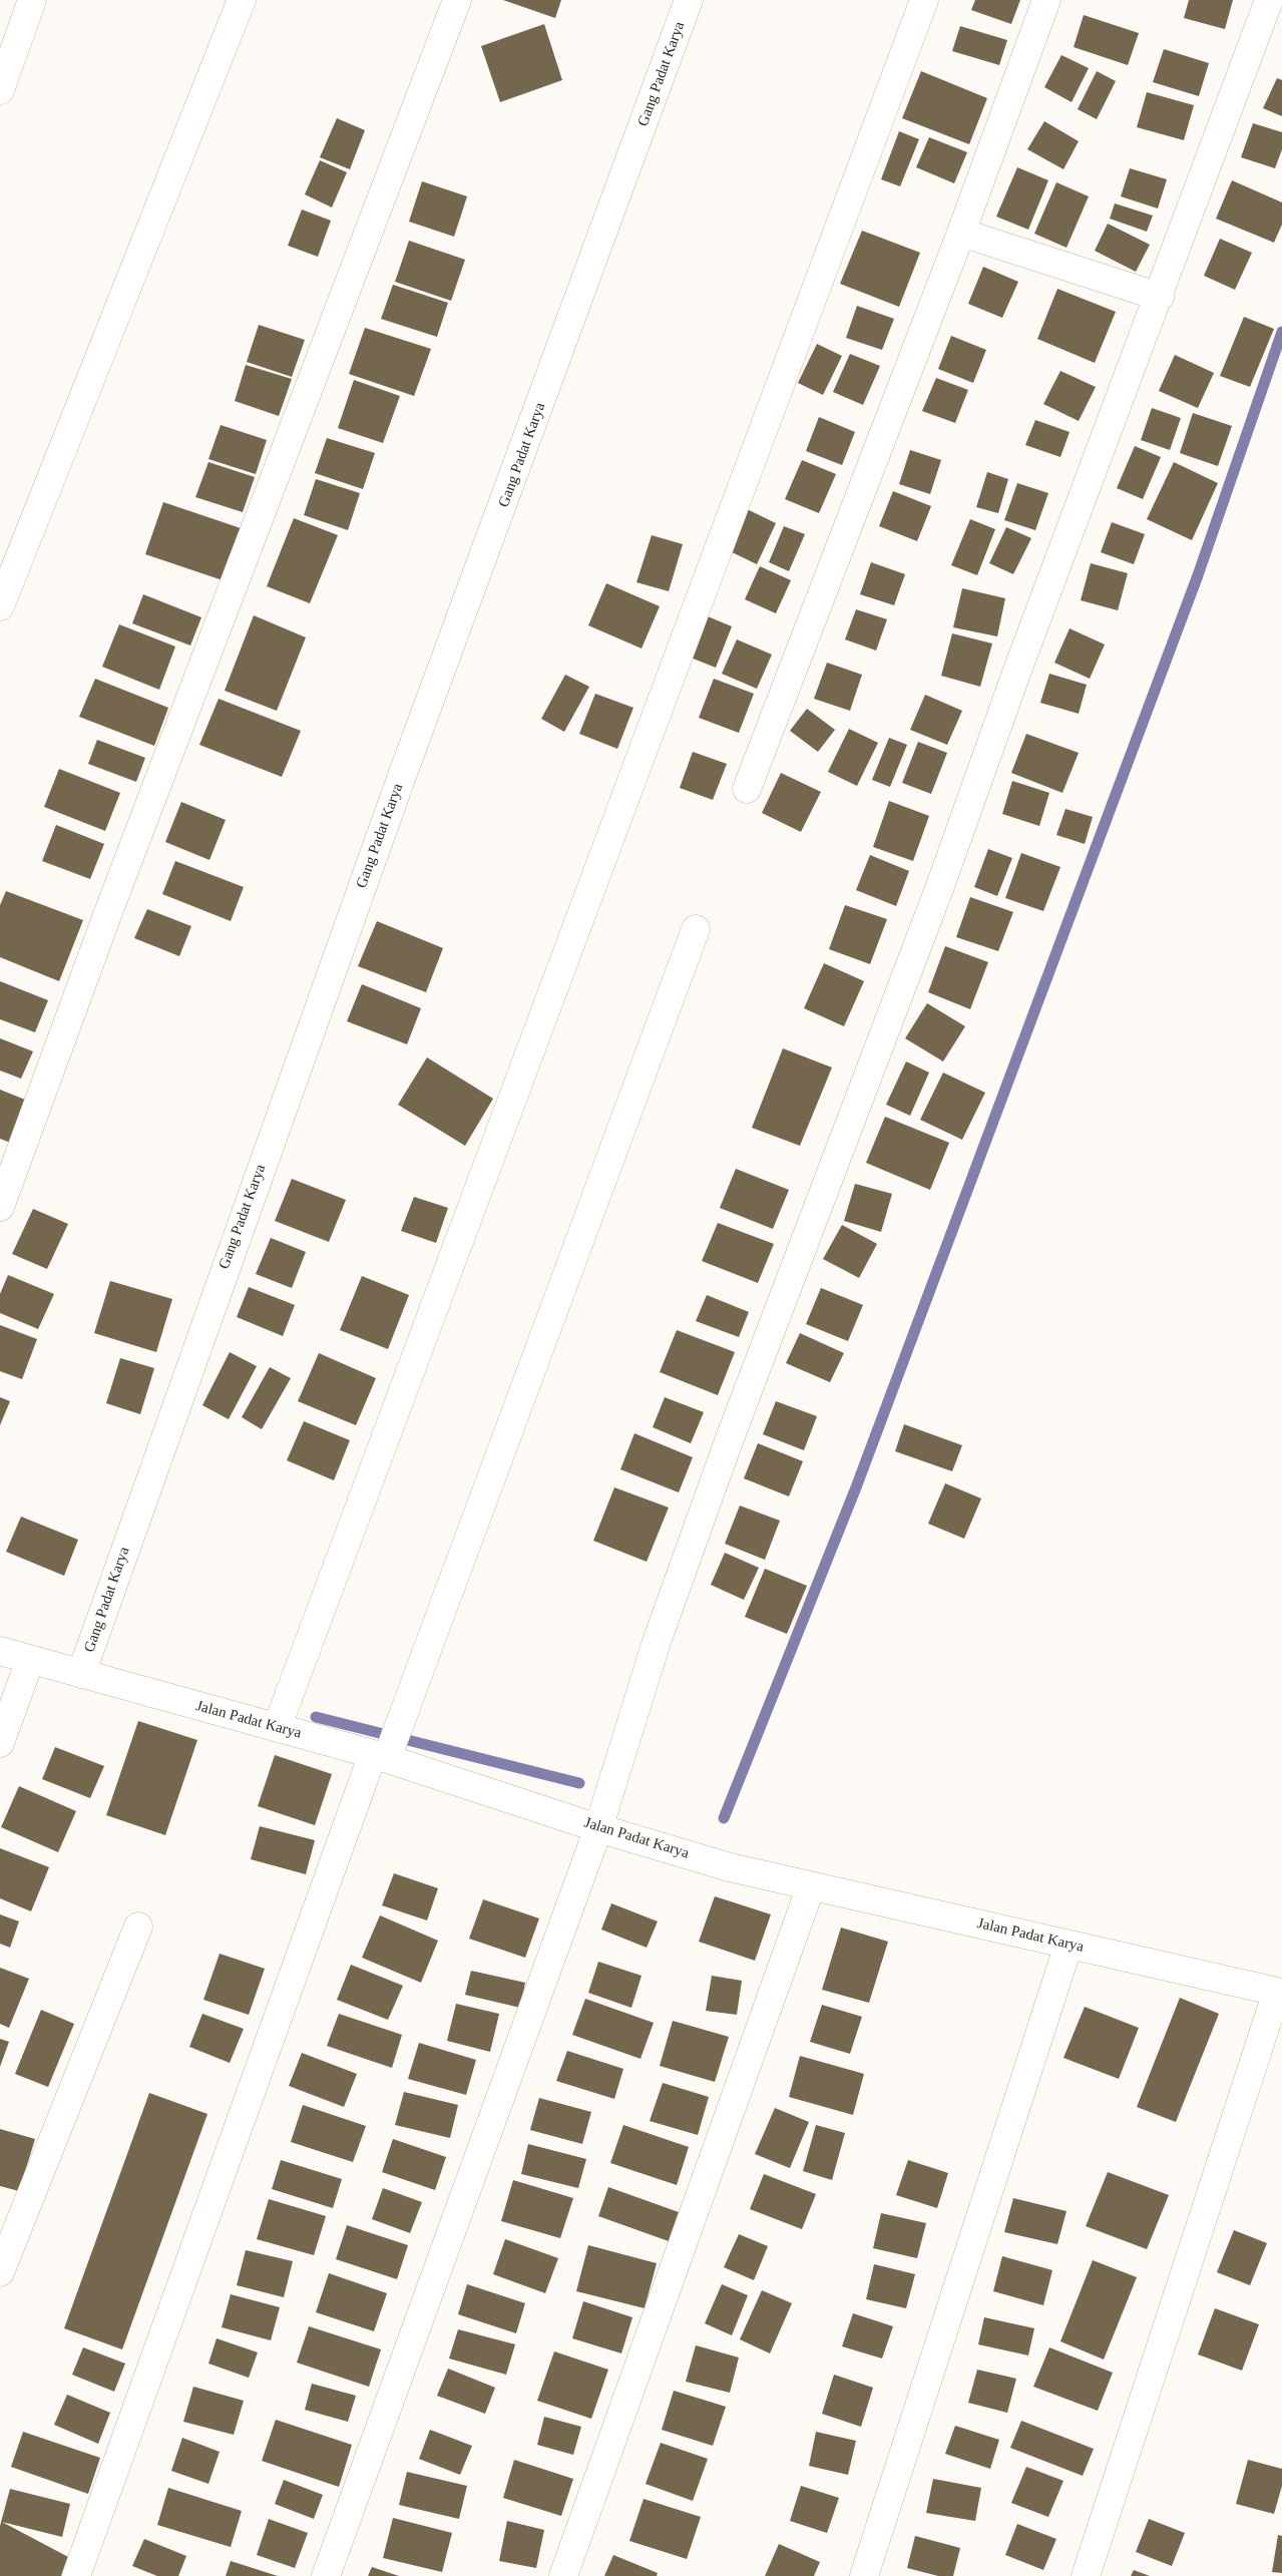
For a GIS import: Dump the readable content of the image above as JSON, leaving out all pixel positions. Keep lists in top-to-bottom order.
{
  "streets": {
    "street": ["Gang Padat Karya", "Jalan Padat Karya"]
  },
  "crossings": [
    ["Gang Padat Karya", "Jalan Padat Karya"]
  ]
}
